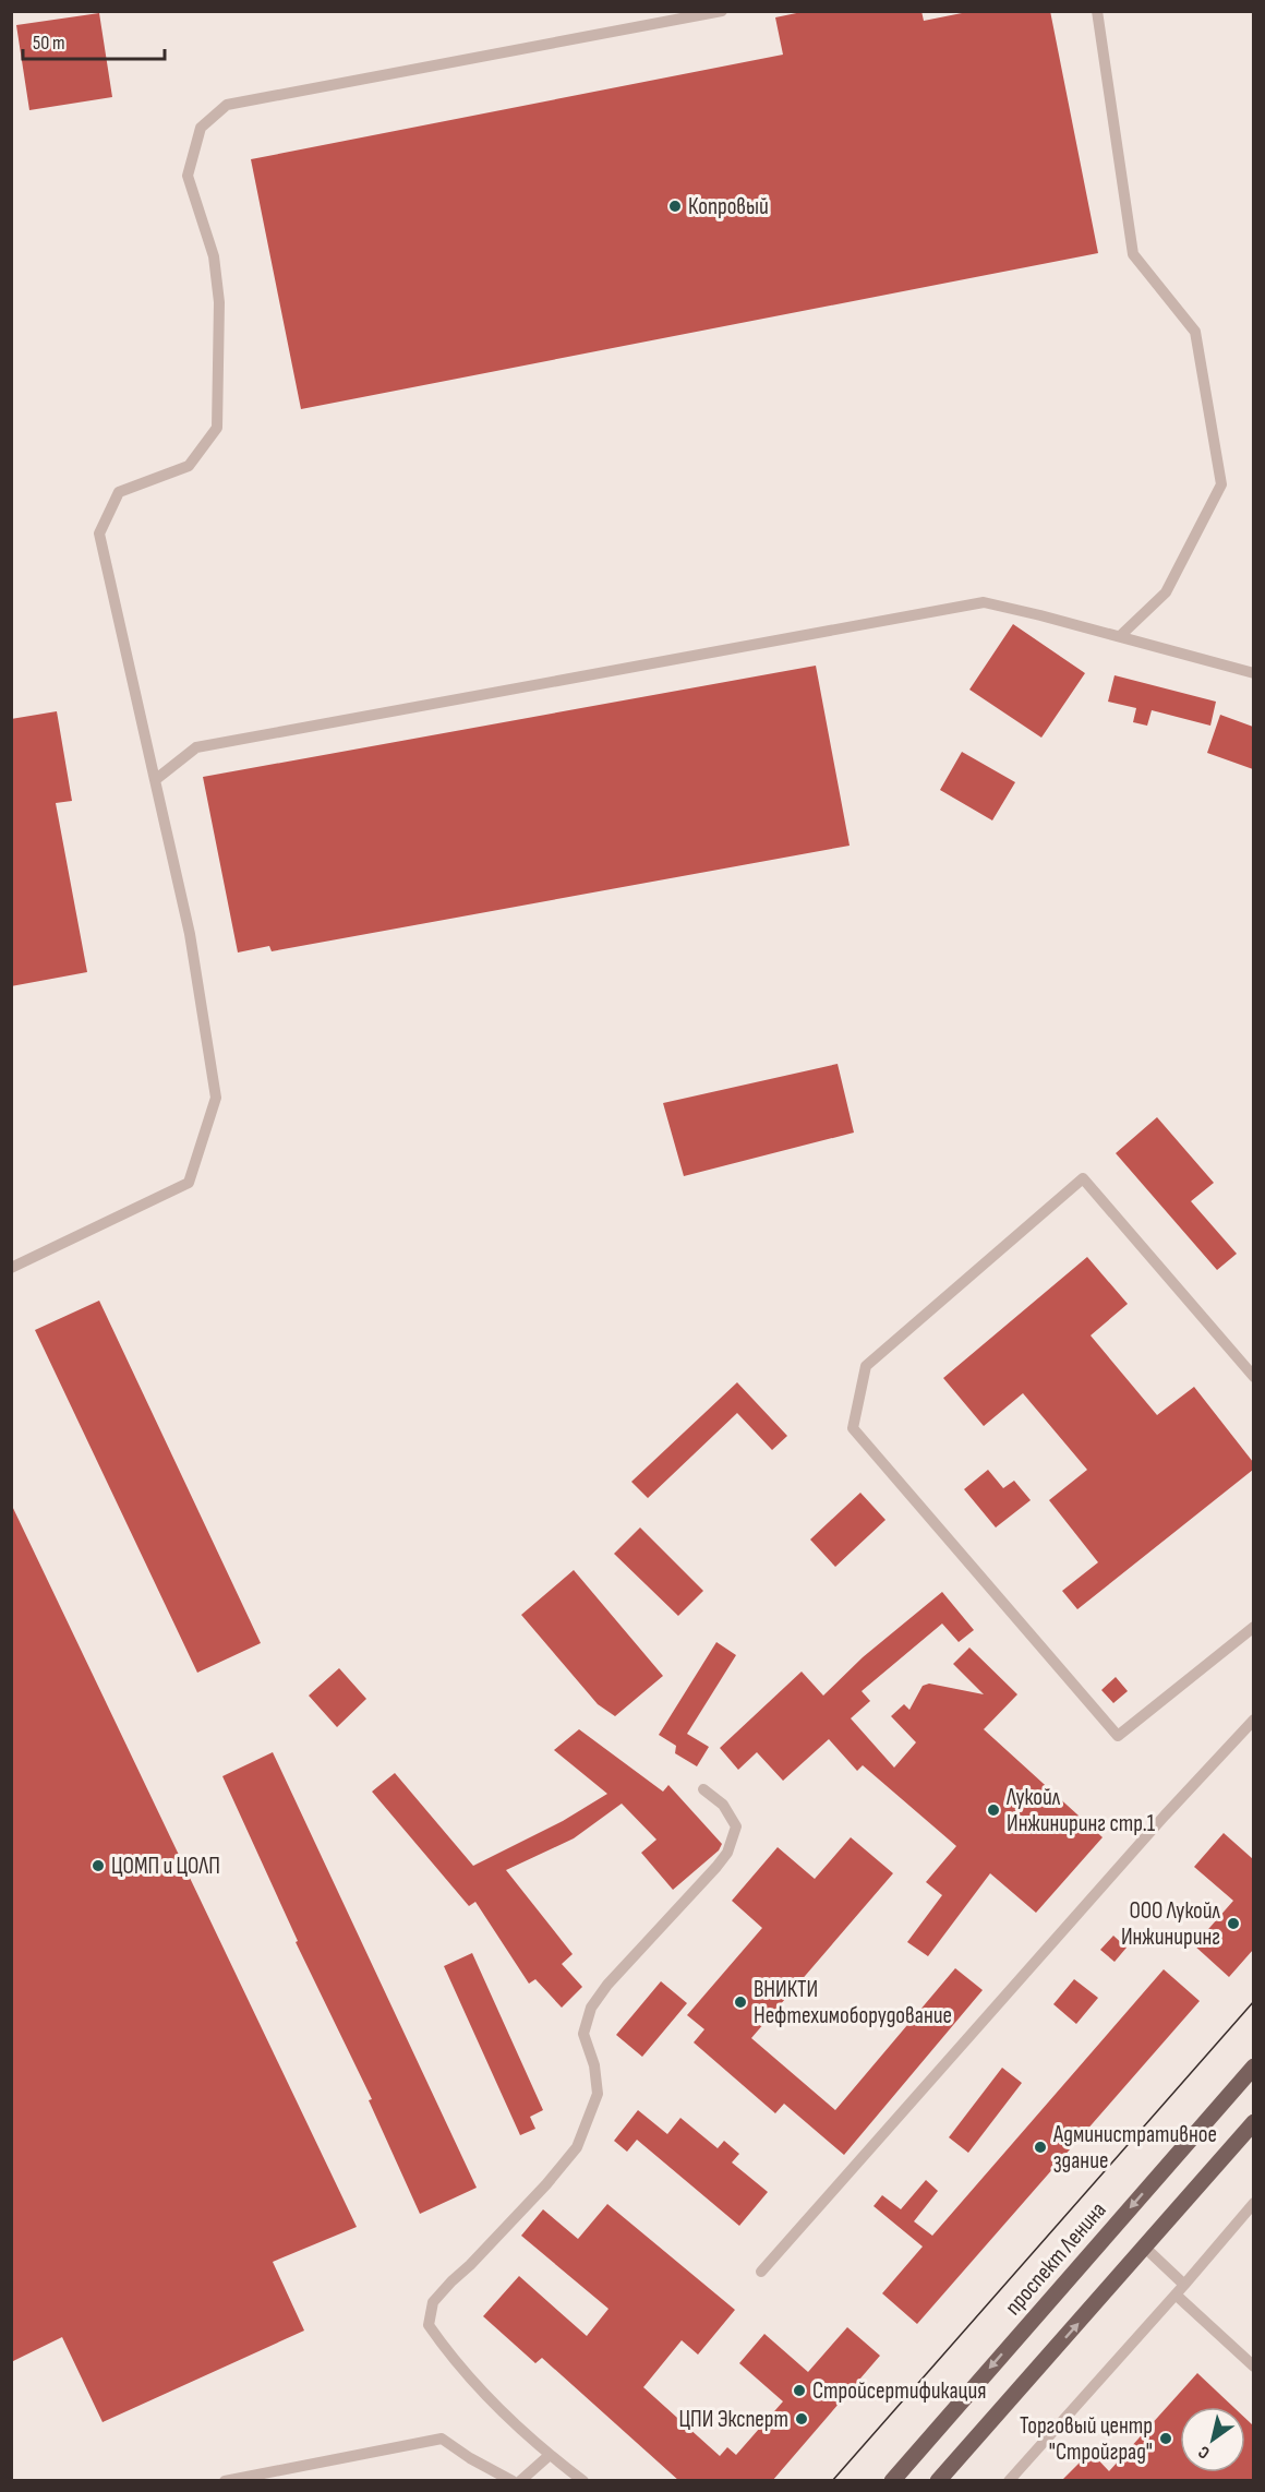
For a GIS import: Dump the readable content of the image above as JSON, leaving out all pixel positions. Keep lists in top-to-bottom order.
{
  "streets": {
    "main road": ["проспект Ленина"]
  },
  "places": [
    "Копровый",
    "Лукойл Инжиниринг стр.1",
    "ЦОМП и ЦОЛП",
    "ООО Лукойл Инжиниринг",
    "ВНИКТИ Нефтехимоборудование",
    "Административное здание",
    "Стройсертификация",
    "ЦПИ Эксперт",
    "Торговый центр \"Стройград\""
  ],
  "scale_bar": "50 m",
  "north": "bottom left"
}
